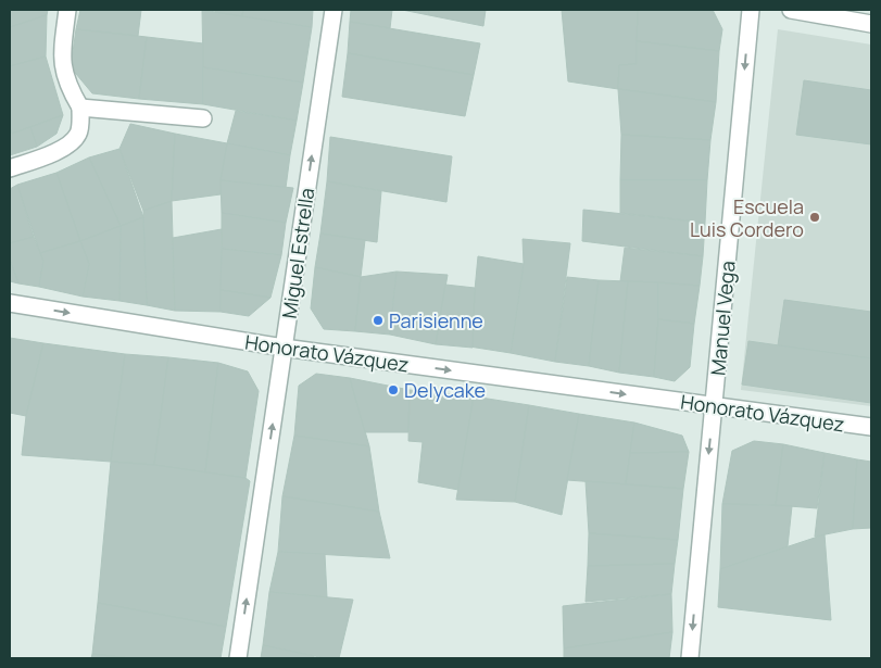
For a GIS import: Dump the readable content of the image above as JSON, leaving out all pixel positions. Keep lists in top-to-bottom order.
{
  "streets": {
    "street": ["Miguel Estrella", "Manuel Vega", "Honorato Vázquez"]
  },
  "crossings": [
    ["Miguel Estrella", "Honorato Vázquez"],
    ["Manuel Vega", "Honorato Vázquez"]
  ],
  "one_way": ["Miguel Estrella", "Manuel Vega", "Honorato Vázquez"],
  "places": ["Escuela Luis Cordero", "Parisienne", "Delycake"]
}
